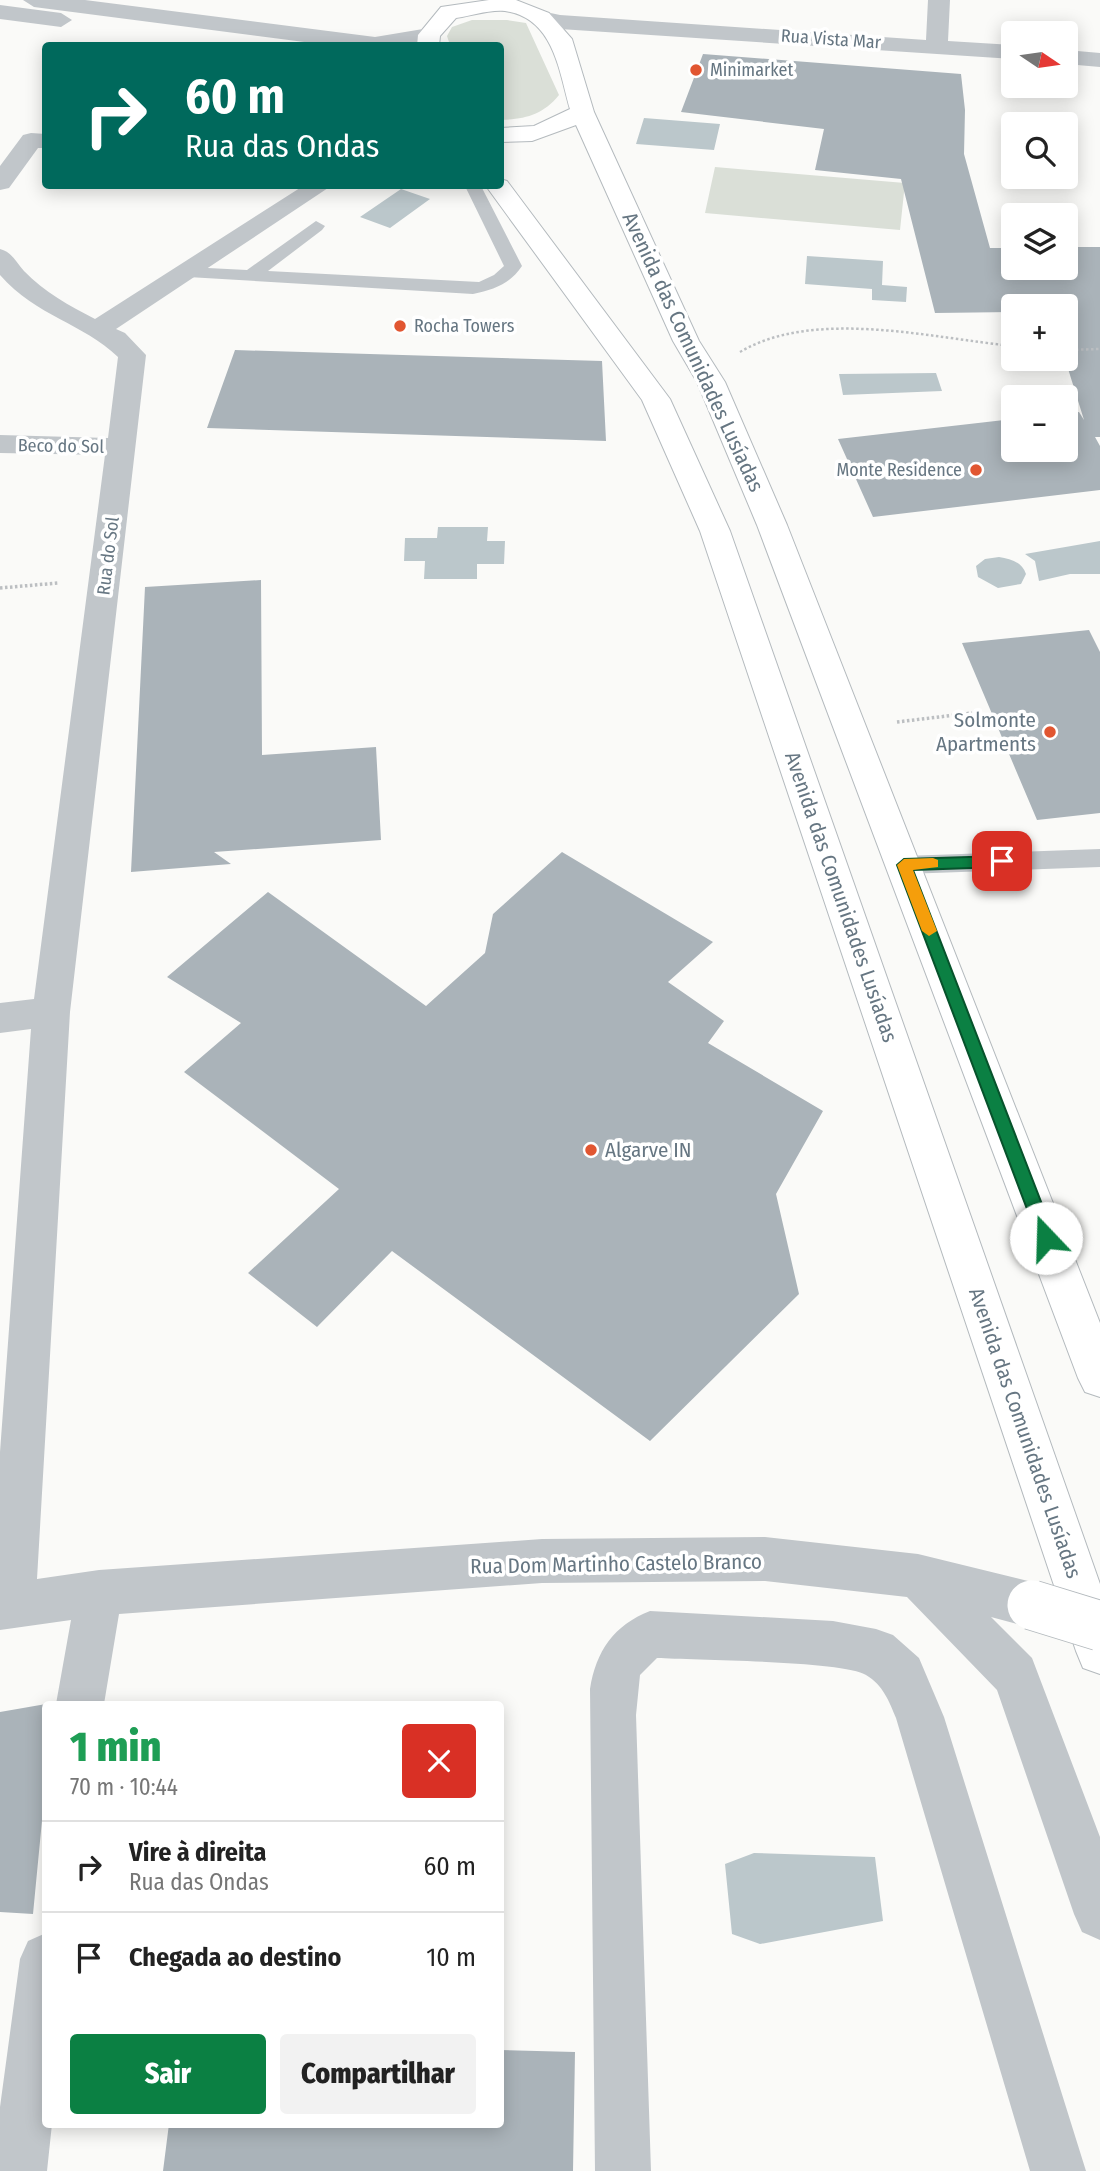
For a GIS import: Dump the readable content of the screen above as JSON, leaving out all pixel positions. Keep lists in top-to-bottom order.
{
  "streets": {
    "main road": ["Avenida das Comunidades Lusíadas", "Rua Dom Martinho Castelo Branco"],
    "street": ["Rua Vista Mar", "Beco do Sol", "Rua do Sol"]
  },
  "crossings": [
    ["Rua Vista Mar", "Avenida das Comunidades Lusíadas"],
    ["Beco do Sol", "Rua do Sol"],
    ["Rua do Sol", "Rua Dom Martinho Castelo Branco"]
  ],
  "places": [
    "Minimarket",
    "Rocha Towers",
    "Monte Residence",
    "Solmonte Apartments",
    "Algarve IN"
  ],
  "north": "right",
  "page": {
    "map_buttons": ["+", "−"],
    "turn": ["60 m", "Rua das Ondas"],
    "heading": ["1 min", "70 m · 10:44"],
    "list": [
      {
        "name": "Vire à direita",
        "note": "Rua das Ondas",
        "value": "60 m"
      },
      {
        "name": "Chegada ao destino",
        "value": "10 m"
      }
    ],
    "buttons": ["Sair", "Compartilhar"]
  }
}
